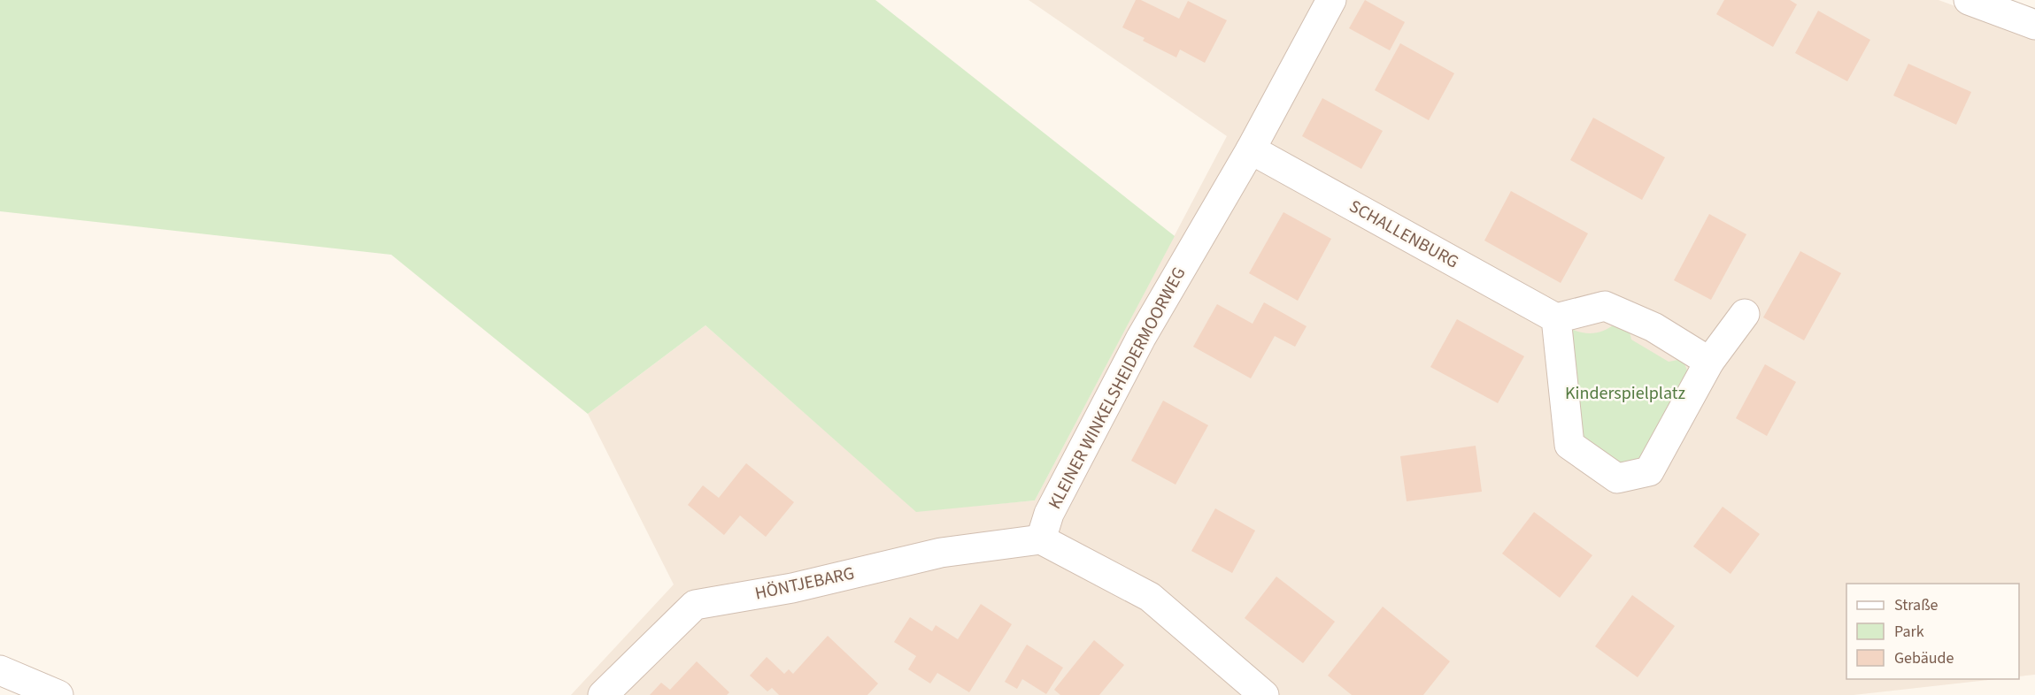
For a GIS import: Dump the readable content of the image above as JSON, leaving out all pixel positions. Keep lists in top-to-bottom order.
{
  "streets": {
    "street": ["SCHALLENBURG", "KLEINER WINKELSHEIDERMOORWEG", "HÖNTJEBARG"]
  },
  "crossings": [
    ["SCHALLENBURG", "KLEINER WINKELSHEIDERMOORWEG"],
    ["KLEINER WINKELSHEIDERMOORWEG", "HÖNTJEBARG"]
  ],
  "parks": ["Kinderspielplatz"],
  "legend": ["Straße", "Park", "Gebäude"]
}
